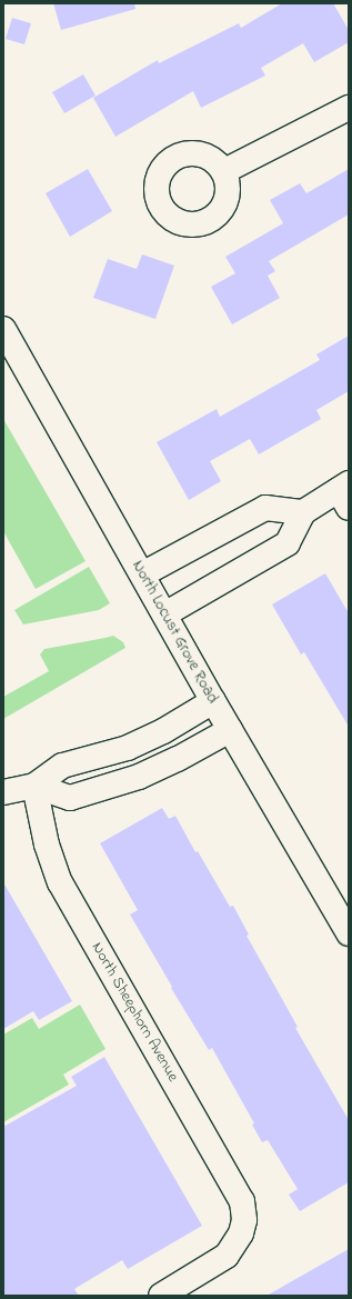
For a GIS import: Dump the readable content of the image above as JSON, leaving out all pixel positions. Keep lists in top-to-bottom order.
{
  "streets": {
    "street": ["North Locust Grove Road", "North Sheephorn Avenue"]
  }
}
